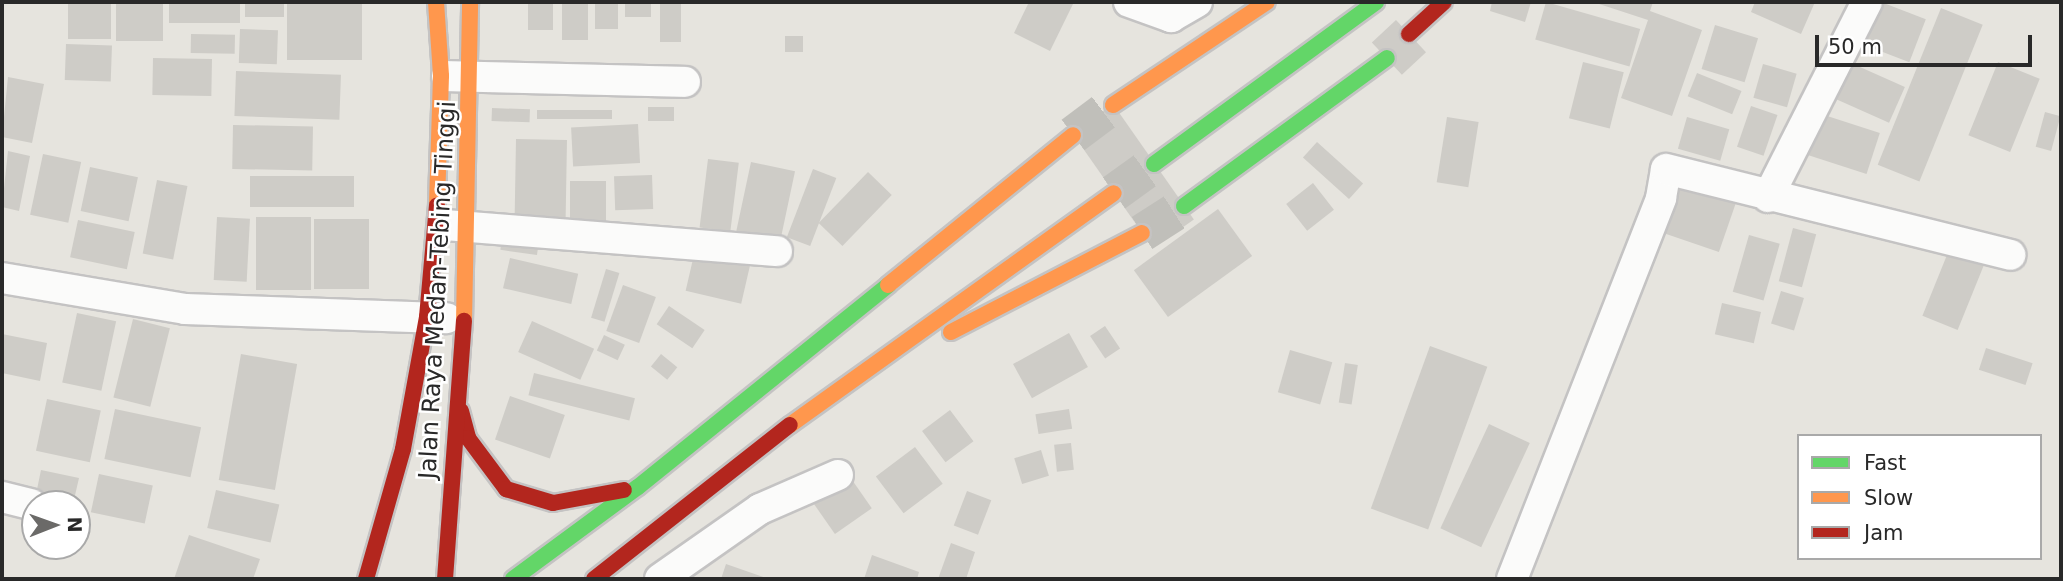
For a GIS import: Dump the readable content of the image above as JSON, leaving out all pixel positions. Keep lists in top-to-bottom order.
{
  "streets": {
    "highway": ["Jalan Raya Medan-Tebing Tinggi"]
  },
  "legend": ["Fast", "Slow", "Jam"],
  "scale_bar": "50 m",
  "north": "right"
}
